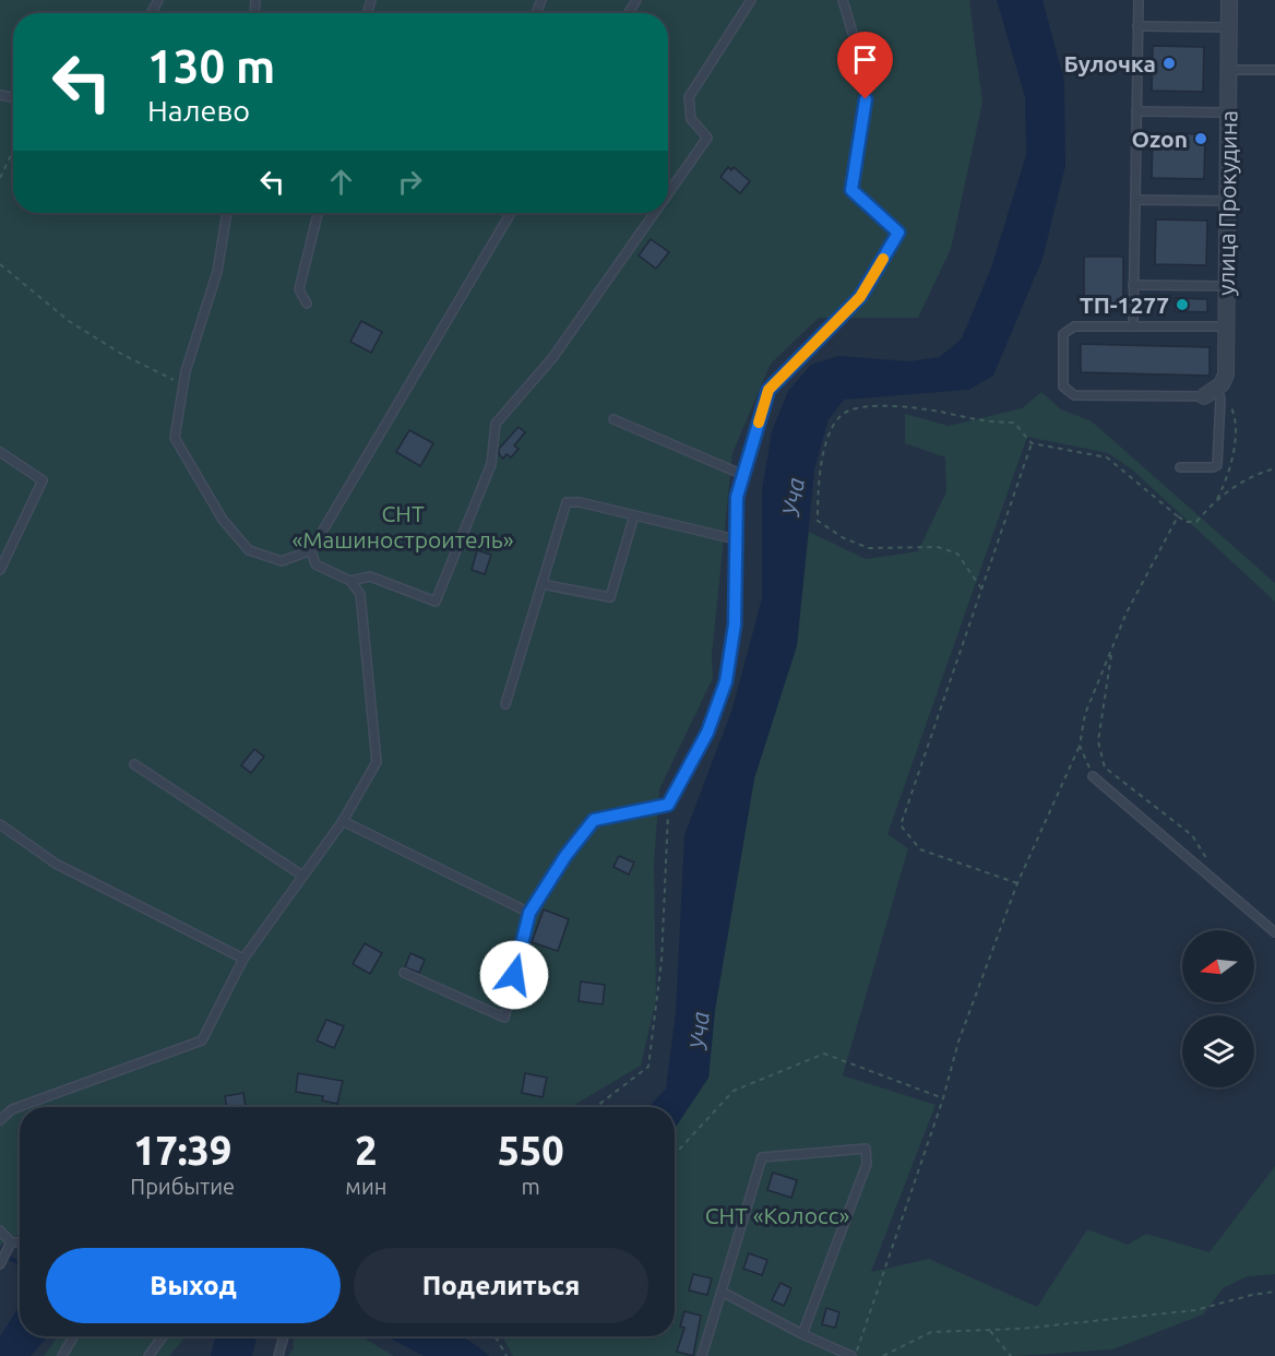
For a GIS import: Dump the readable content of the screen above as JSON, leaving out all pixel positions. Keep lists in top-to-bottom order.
{
  "streets": {
    "street": ["улица Прокудина"]
  },
  "water": ["Уча"],
  "parks": ["СНТ «Машиностроитель»", "СНТ «Колосс»"],
  "places": ["Булочка", "Ozon", "ТП-1277"],
  "north": "left",
  "page": {
    "turn": ["130 m", "Налево"],
    "eta": [
      "17:39",
      "Прибытие",
      "2",
      "мин",
      "550",
      "m"
    ],
    "buttons": ["Выход", "Поделиться"]
  }
}
